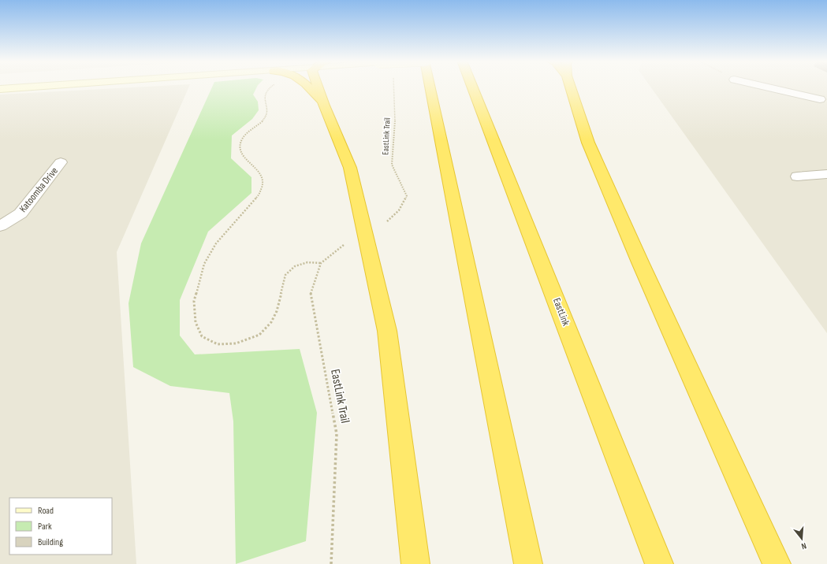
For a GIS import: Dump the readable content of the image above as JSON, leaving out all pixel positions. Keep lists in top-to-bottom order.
{
  "streets": {
    "highway": ["EastLink"],
    "street": ["Katoomba Drive"],
    "path": ["EastLink Trail"]
  },
  "legend": ["Road", "Park", "Building"],
  "north": "bottom"
}
